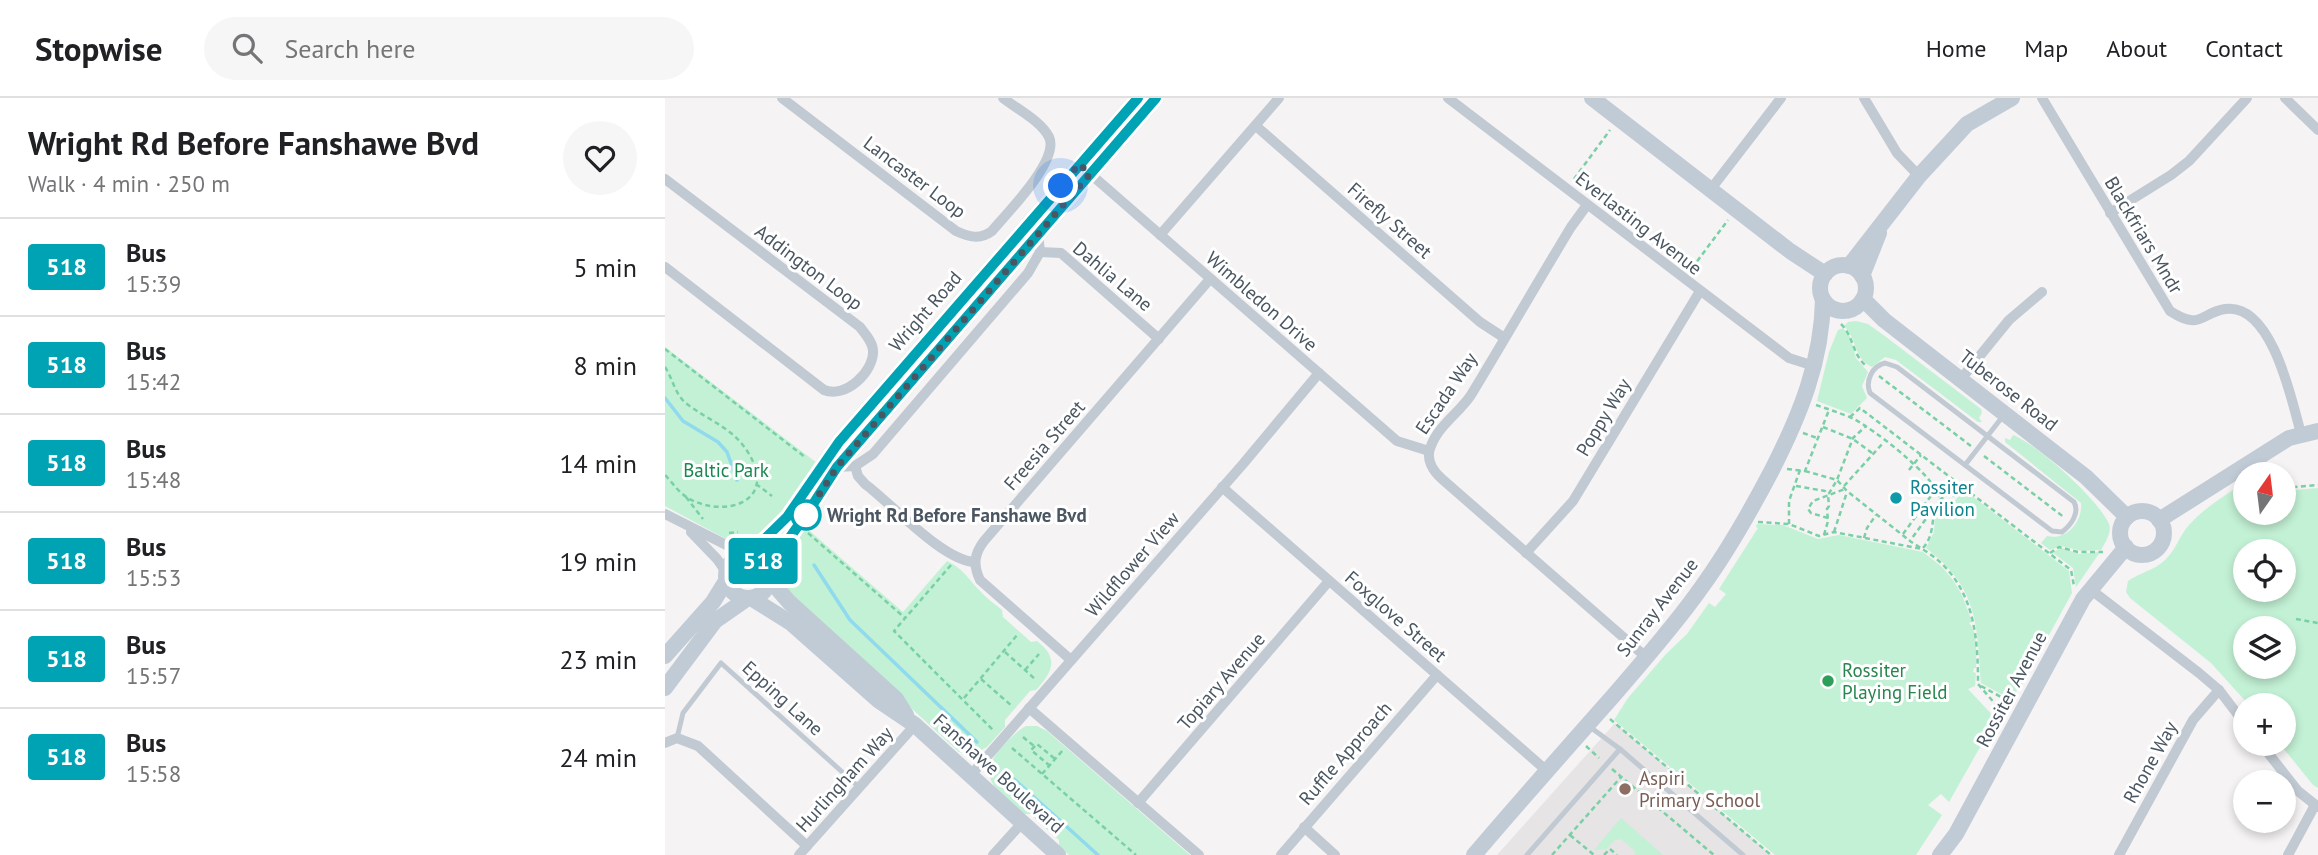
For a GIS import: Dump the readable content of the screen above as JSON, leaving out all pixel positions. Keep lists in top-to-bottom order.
{
  "streets": {
    "street": [
      "Lancaster Loop",
      "Firefly Street",
      "Everlasting Avenue",
      "Blackfriars Mndr",
      "Addington Loop",
      "Dahlia Lane",
      "Wimbledon Drive",
      "Wright Road",
      "Tuberose Road",
      "Escada Way",
      "Poppy Way",
      "Freesia Street",
      "Wildflower View",
      "Sunray Avenue",
      "Foxglove Street",
      "Topiary Avenue",
      "Rossiter Avenue",
      "Ruffle Approach",
      "Rhone Way",
      "Fanshawe Boulevard",
      "Hurlingham Way"
    ],
    "lane": ["Epping Lane"]
  },
  "crossings": [
    ["Firefly Street", "Escada Way"],
    ["Everlasting Avenue", "Escada Way"],
    ["Everlasting Avenue", "Poppy Way"],
    ["Everlasting Avenue", "Sunray Avenue"],
    ["Dahlia Lane", "Freesia Street"],
    ["Wimbledon Drive", "Wright Road"],
    ["Wimbledon Drive", "Escada Way"],
    ["Wimbledon Drive", "Freesia Street"],
    ["Wimbledon Drive", "Wildflower View"],
    ["Wright Road", "Fanshawe Boulevard"],
    ["Tuberose Road", "Sunray Avenue"],
    ["Tuberose Road", "Rossiter Avenue"],
    ["Escada Way", "Poppy Way"],
    ["Escada Way", "Sunray Avenue"],
    ["Wildflower View", "Foxglove Street"],
    ["Wildflower View", "Fanshawe Boulevard"],
    ["Sunray Avenue", "Foxglove Street"],
    ["Foxglove Street", "Topiary Avenue"],
    ["Foxglove Street", "Ruffle Approach"],
    ["Epping Lane", "Hurlingham Way"],
    ["Fanshawe Boulevard", "Hurlingham Way"]
  ],
  "parks": ["Baltic Park"],
  "places": [
    "Rossiter Pavilion",
    "Wright Rd Before Fanshawe Bvd",
    "Rossiter Playing Field",
    "Aspiri Primary School"
  ],
  "lines": ["bus line 518"],
  "north": "top",
  "page": {
    "header": "Stopwise",
    "search": "Search here",
    "nav": [
      "Home",
      "Map",
      "About",
      "Contact"
    ],
    "heading": ["Wright Rd Before Fanshawe Bvd", "Walk · 4 min · 250 m"],
    "on_map": "518",
    "list": [
      {
        "mark": "518",
        "name": "Bus",
        "note": "15:39",
        "value": "5 min"
      },
      {
        "mark": "518",
        "name": "Bus",
        "note": "15:42",
        "value": "8 min"
      },
      {
        "mark": "518",
        "name": "Bus",
        "note": "15:48",
        "value": "14 min"
      },
      {
        "mark": "518",
        "name": "Bus",
        "note": "15:53",
        "value": "19 min"
      },
      {
        "mark": "518",
        "name": "Bus",
        "note": "15:57",
        "value": "23 min"
      },
      {
        "mark": "518",
        "name": "Bus",
        "note": "15:58",
        "value": "24 min"
      }
    ],
    "map_buttons": ["+", "−"]
  }
}
